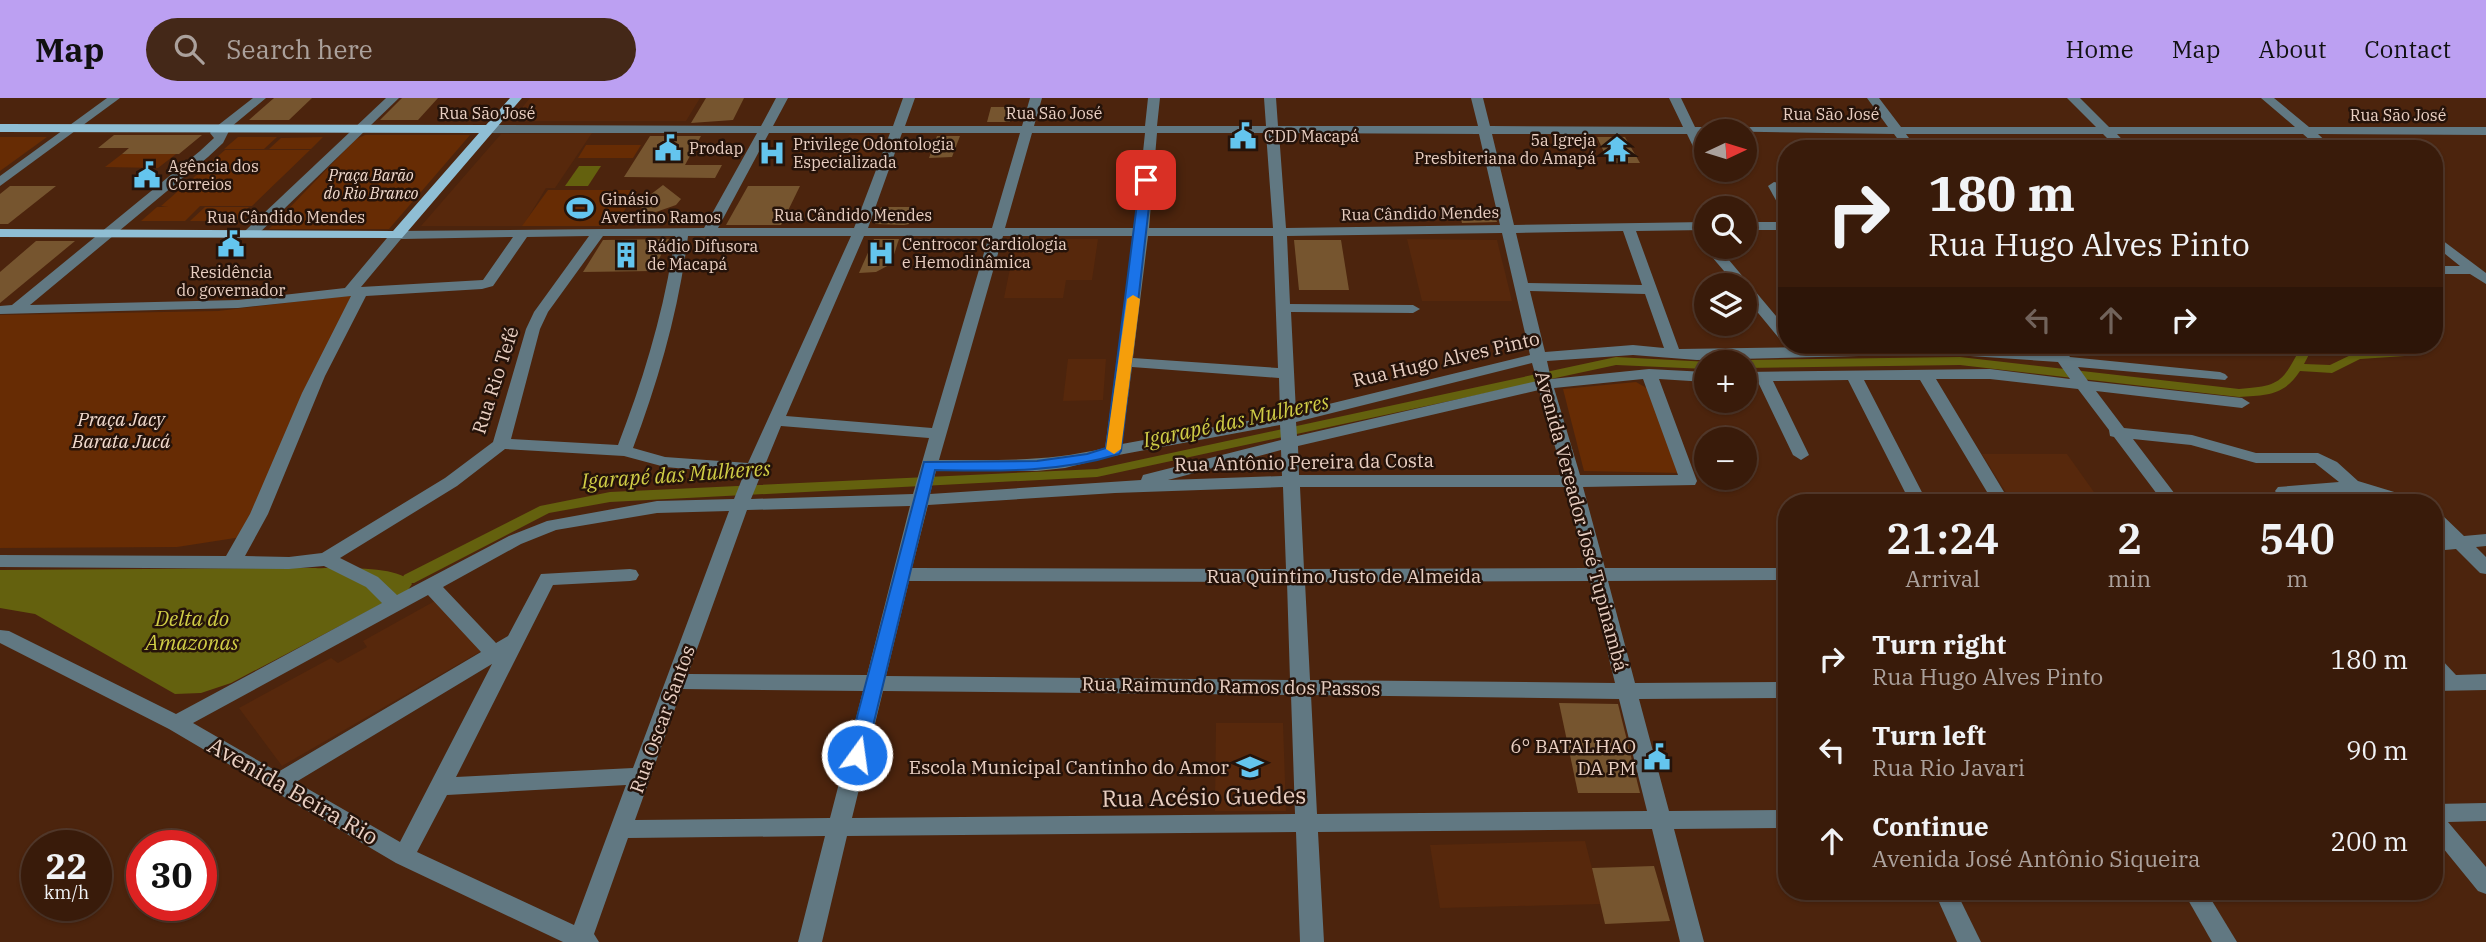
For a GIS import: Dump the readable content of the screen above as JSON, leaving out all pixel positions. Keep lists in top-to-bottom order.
{
  "streets": {
    "main road": ["Rua São José", "Rua Cândido Mendes"],
    "street": [
      "Rua Hugo Alves Pinto",
      "Rua Rio Tefé",
      "Rua Antônio Pereira da Costa",
      "Avenida Vereador José Tupinambá",
      "Rua Quintino Justo de Almeida",
      "Rua Raimundo Ramos dos Passos",
      "Rua Oscar Santos",
      "Avenida Beira Rio",
      "Rua Acésio Guedes"
    ]
  },
  "crossings": [
    ["Rua São José", "Avenida Vereador José Tupinambá"],
    ["Rua Cândido Mendes", "Rua Rio Tefé"],
    ["Rua Cândido Mendes", "Avenida Vereador José Tupinambá"],
    ["Rua Hugo Alves Pinto", "Rua Antônio Pereira da Costa"],
    ["Rua Hugo Alves Pinto", "Avenida Vereador José Tupinambá"],
    ["Rua Antônio Pereira da Costa", "Avenida Vereador José Tupinambá"],
    ["Rua Antônio Pereira da Costa", "Rua Oscar Santos"],
    ["Rua Antônio Pereira da Costa", "Avenida Beira Rio"],
    ["Avenida Vereador José Tupinambá", "Rua Quintino Justo de Almeida"],
    ["Avenida Vereador José Tupinambá", "Rua Raimundo Ramos dos Passos"],
    ["Avenida Vereador José Tupinambá", "Rua Acésio Guedes"],
    ["Rua Raimundo Ramos dos Passos", "Rua Oscar Santos"],
    ["Rua Oscar Santos", "Avenida Beira Rio"],
    ["Rua Oscar Santos", "Rua Acésio Guedes"]
  ],
  "water": ["Igarapé das Mulheres", "Delta do Amazonas"],
  "parks": ["Praça Barão do Rio Branco", "Praça Jacy Barata Jucá"],
  "places": {
    "public building": [
      "CDD Macapá",
      "Prodap",
      "Agência dos Correios",
      "Residência do governador",
      "6° BATALHAO DA PM"
    ],
    "temple": ["5a Igreja Presbiteriana do Amapá"],
    "hospital": ["Privilege Odontologia Especializada", "Centrocor Cardiologia e Hemodinâmica"],
    "sports": ["Ginásio Avertino Ramos"],
    "building": ["Rádio Difusora de Macapá"],
    "school or university": ["Escola Municipal Cantinho do Amor"]
  },
  "north": "right",
  "page": {
    "header": "Map",
    "search": "Search here",
    "nav": [
      "Home",
      "Map",
      "About",
      "Contact"
    ],
    "map_buttons": ["+", "−"],
    "turn": ["180 m", "Rua Hugo Alves Pinto"],
    "eta": [
      "21:24",
      "Arrival",
      "2",
      "min",
      "540",
      "m"
    ],
    "list": [
      {
        "name": "Turn right",
        "note": "Rua Hugo Alves Pinto",
        "value": "180 m"
      },
      {
        "name": "Turn left",
        "note": "Rua Rio Javari",
        "value": "90 m"
      },
      {
        "name": "Continue",
        "note": "Avenida José Antônio Siqueira",
        "value": "200 m"
      }
    ],
    "speed": "22 km/h",
    "limit": "30"
  }
}
